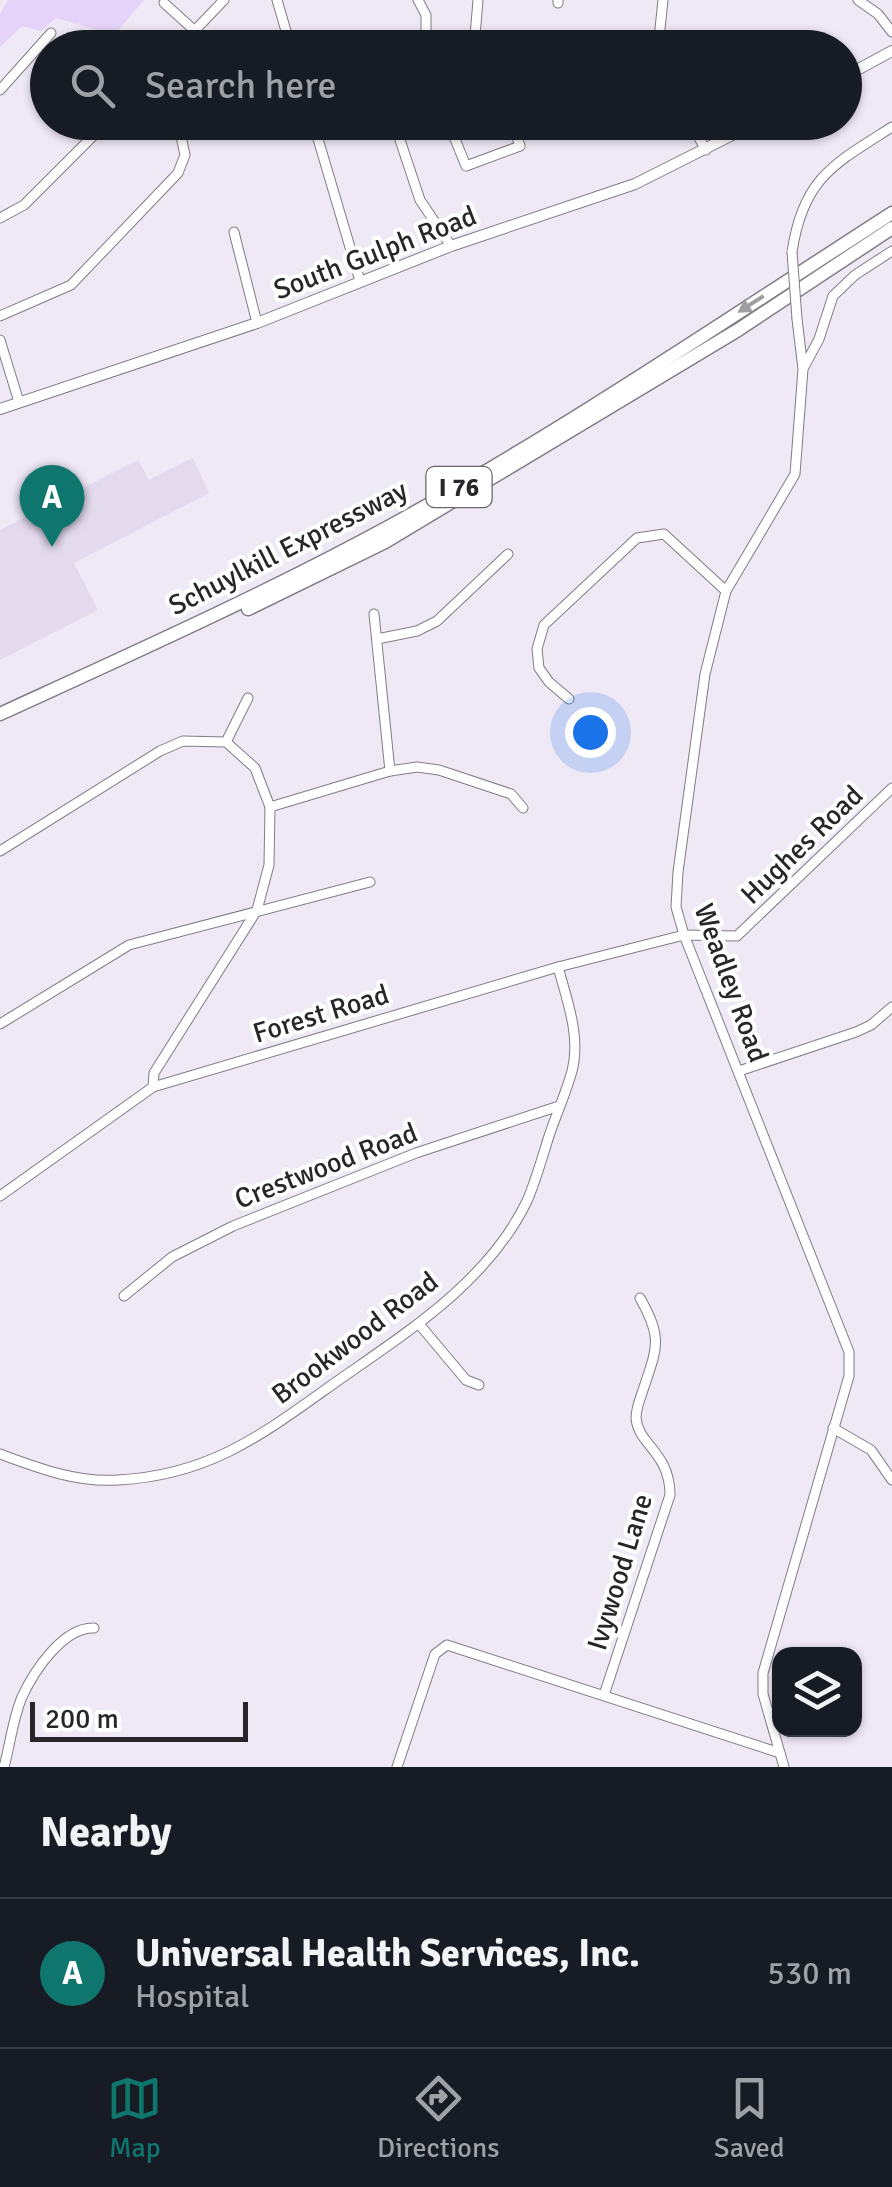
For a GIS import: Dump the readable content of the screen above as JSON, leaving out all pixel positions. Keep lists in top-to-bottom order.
{
  "streets": {
    "highway": ["I 76", "Schuylkill Expressway"],
    "main road": ["South Gulph Road"],
    "street": [
      "Hughes Road",
      "Weadley Road",
      "Forest Road",
      "Crestwood Road",
      "Brookwood Road",
      "Ivywood Lane"
    ]
  },
  "crossings": [
    ["Hughes Road", "Weadley Road"],
    ["Hughes Road", "Forest Road"],
    ["Weadley Road", "Forest Road"],
    ["Forest Road", "Brookwood Road"],
    ["Crestwood Road", "Brookwood Road"]
  ],
  "scale_bar": "200 m",
  "page": {
    "search": "Search here",
    "pins": "A",
    "scale": "200 m",
    "heading": "Nearby",
    "list": [
      {
        "mark": "A",
        "name": "Universal Health Services, Inc.",
        "note": "Hospital",
        "value": "530 m"
      }
    ],
    "nav": ["Map", "Directions", "Saved"]
  }
}
